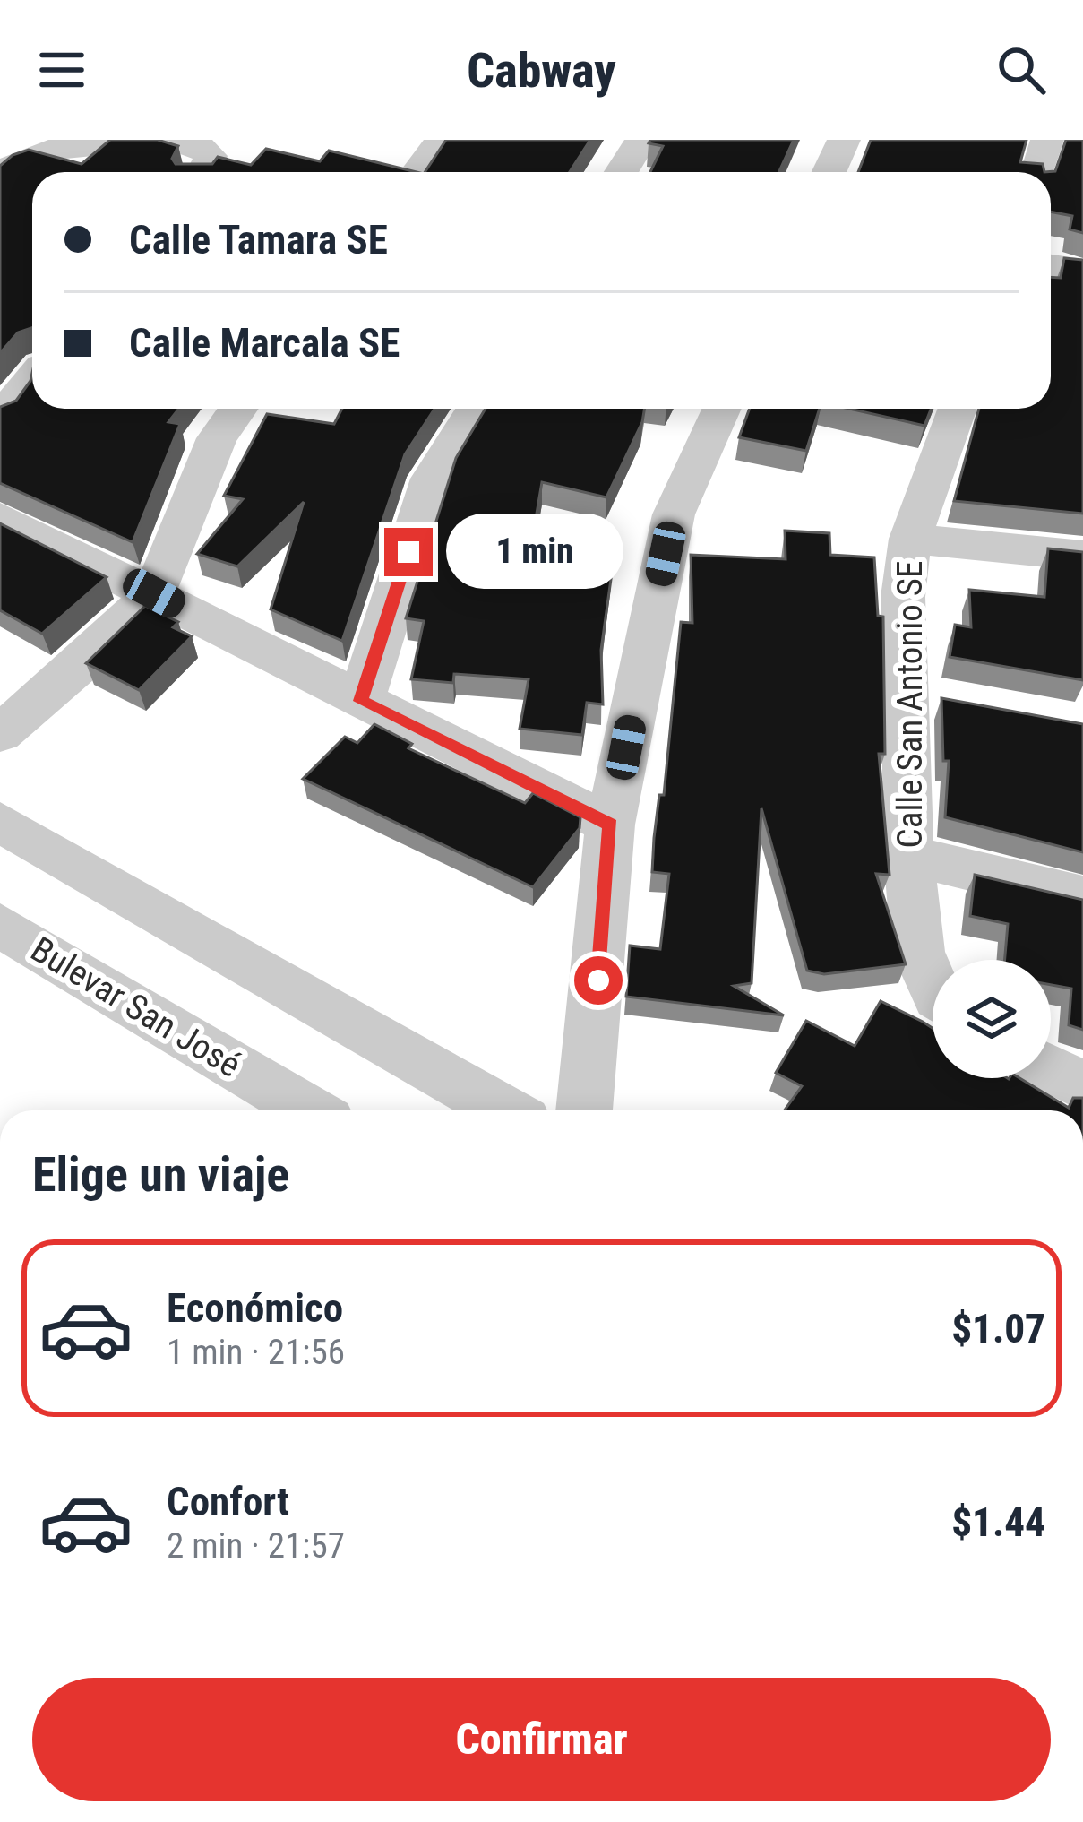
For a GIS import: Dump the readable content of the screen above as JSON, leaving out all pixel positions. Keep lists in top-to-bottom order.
{
  "streets": {
    "street": ["Calle San Antonio SE", "Bulevar San José"]
  },
  "page": {
    "header": "Cabway",
    "banner": ["Calle Tamara SE", "Calle Marcala SE"],
    "bubble": "1 min",
    "heading": "Elige un viaje",
    "list": [
      {
        "name": "Económico",
        "note": "1 min · 21:56",
        "value": "$1.07"
      },
      {
        "name": "Confort",
        "note": "2 min · 21:57",
        "value": "$1.44"
      }
    ],
    "buttons": "Confirmar"
  }
}
